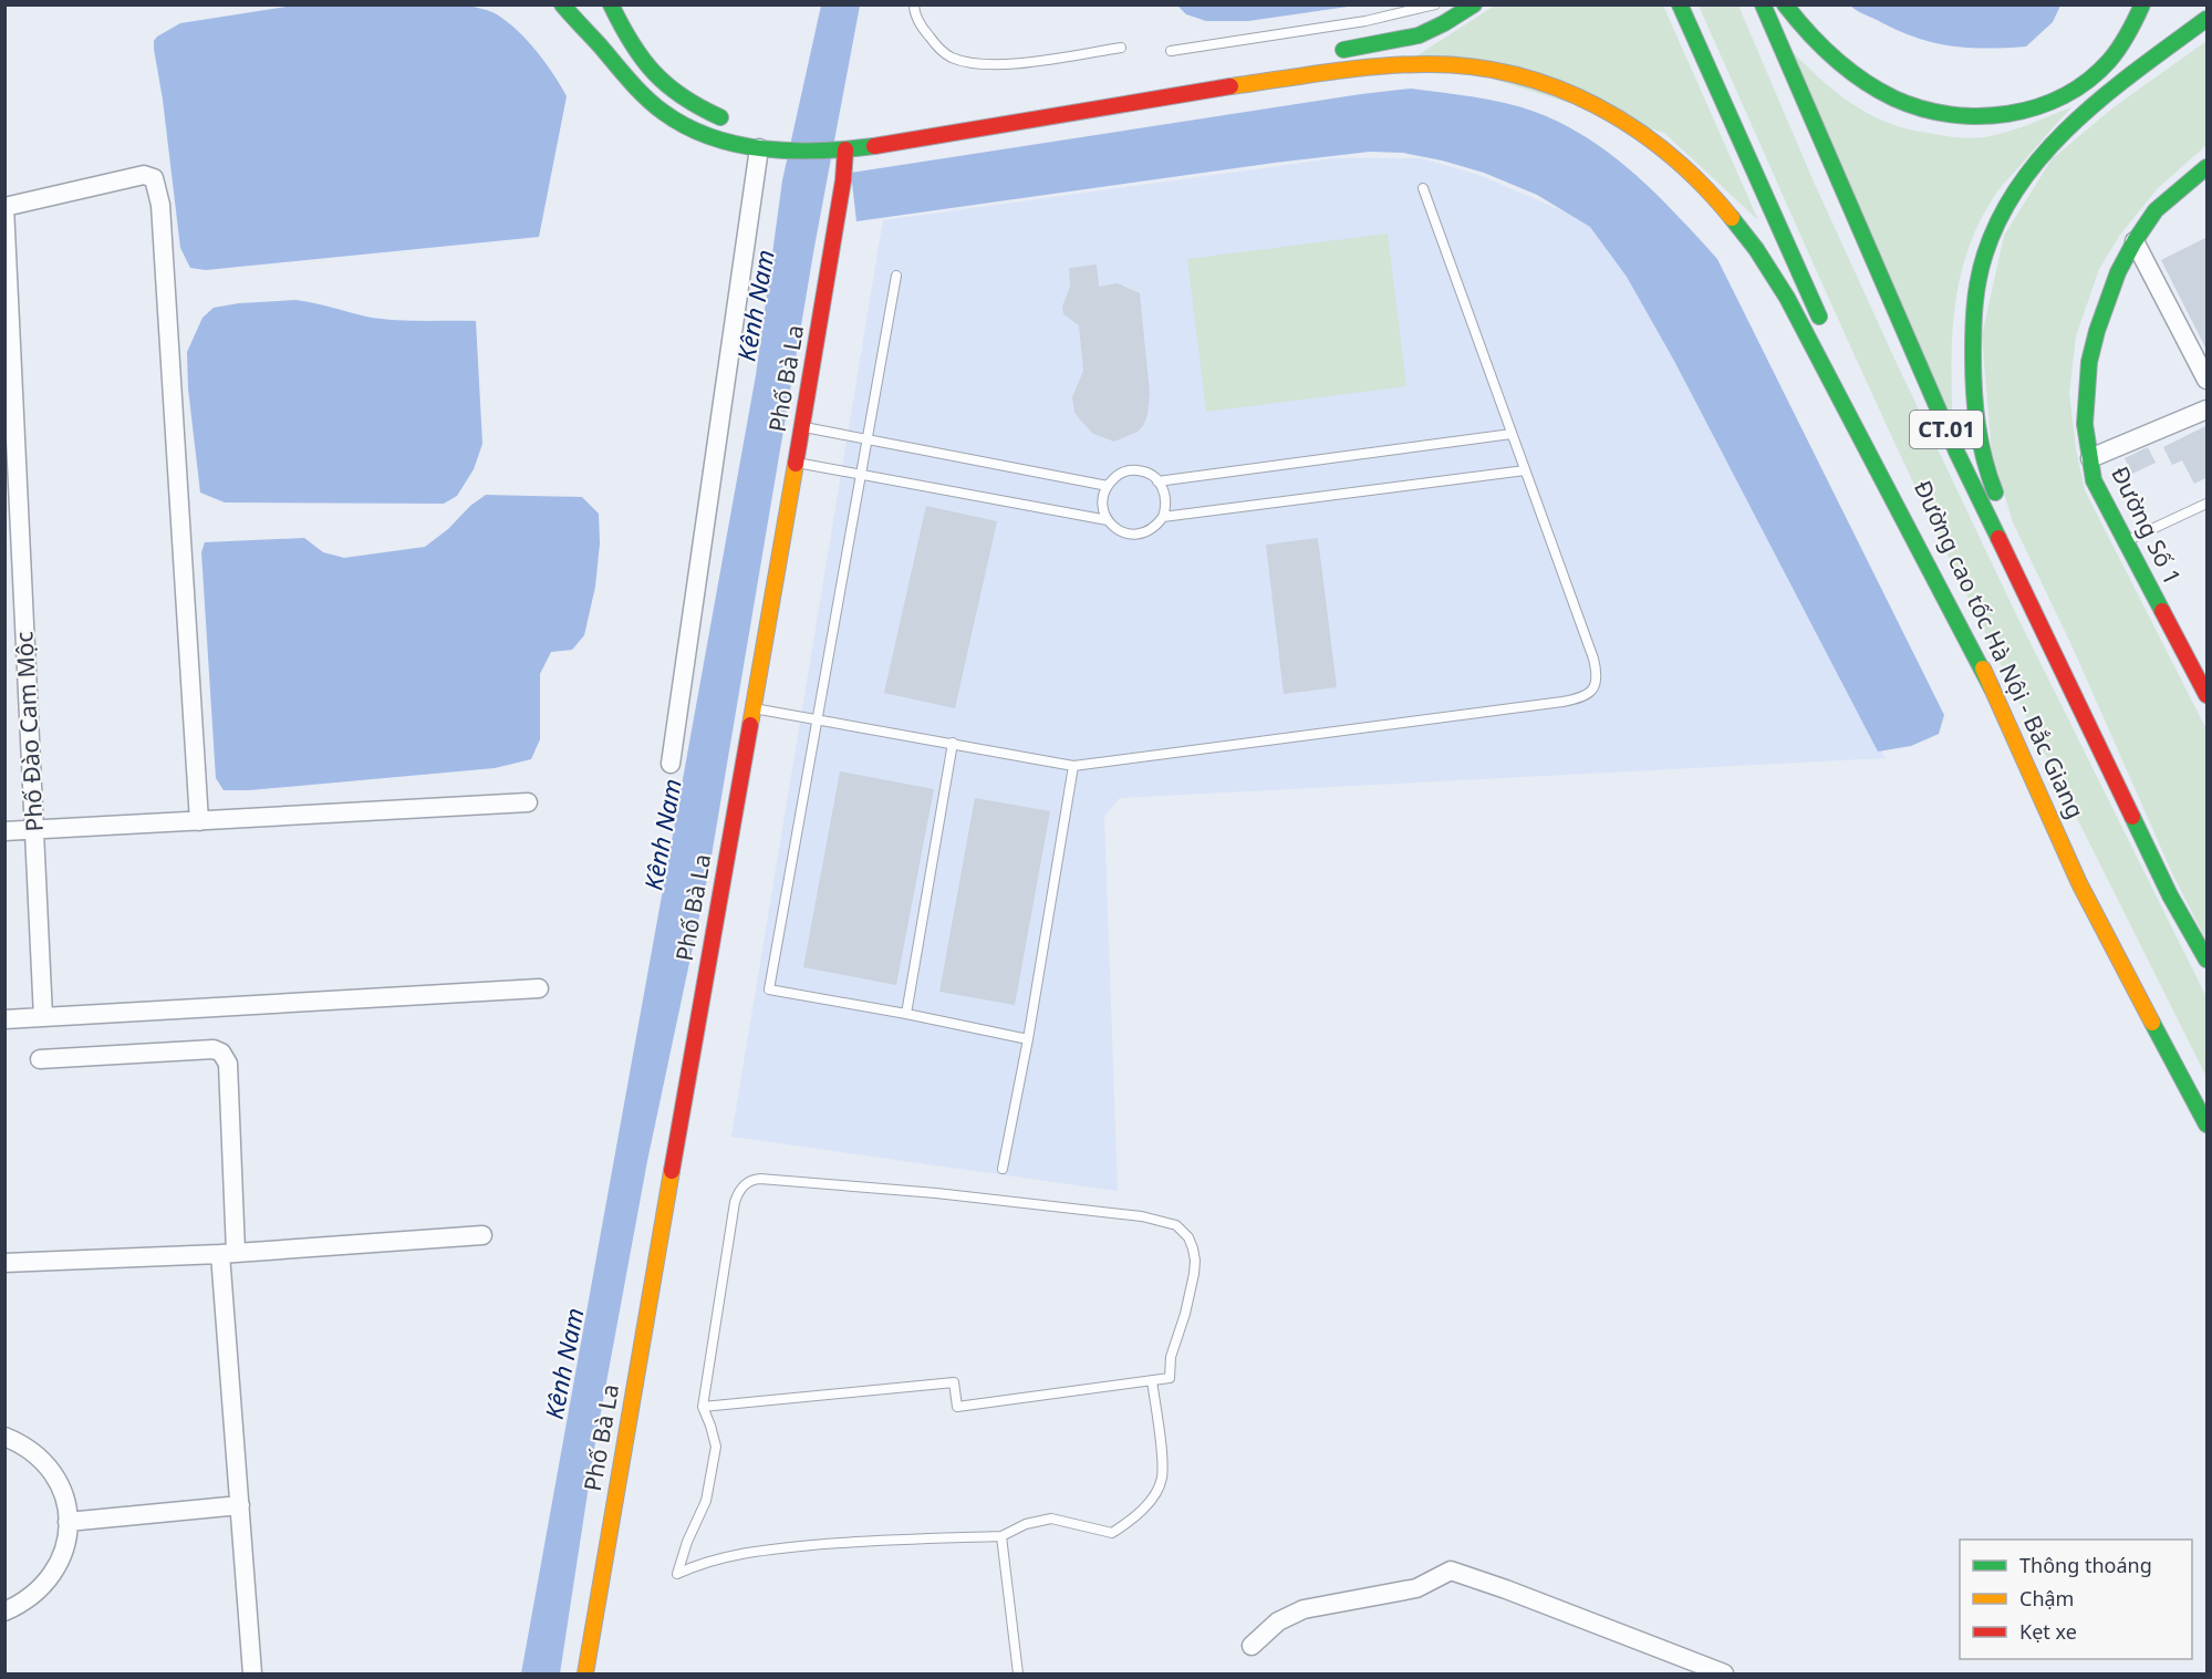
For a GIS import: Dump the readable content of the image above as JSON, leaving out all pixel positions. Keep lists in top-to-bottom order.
{
  "streets": {
    "main road": [
      "Phố Bà La",
      "CT.01",
      "Đường Số 1",
      "Đường cao tốc Hà Nội - Bắc Giang"
    ],
    "street": ["Phố Đào Cam Mộc"]
  },
  "water": ["Kênh Nam"],
  "legend": ["Thông thoáng", "Chậm", "Kẹt xe"]
}
